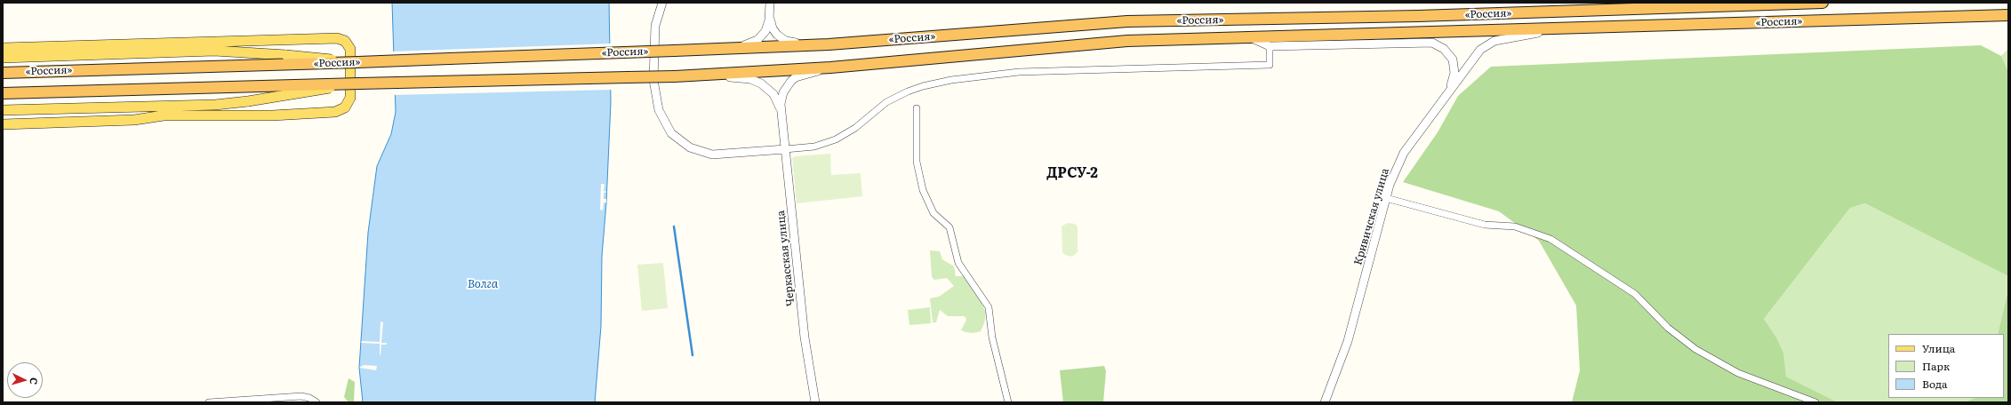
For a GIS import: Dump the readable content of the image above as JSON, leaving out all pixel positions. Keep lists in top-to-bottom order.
{
  "streets": {
    "highway": ["«Россия»"],
    "street": ["Кривичская улица", "Черкасская улица"]
  },
  "crossings": [
    ["«Россия»", "Кривичская улица"],
    ["«Россия»", "Черкасская улица"]
  ],
  "districts": ["ДРСУ-2"],
  "water": ["Волга"],
  "legend": ["Улица", "Парк", "Вода"],
  "north": "right"
}
